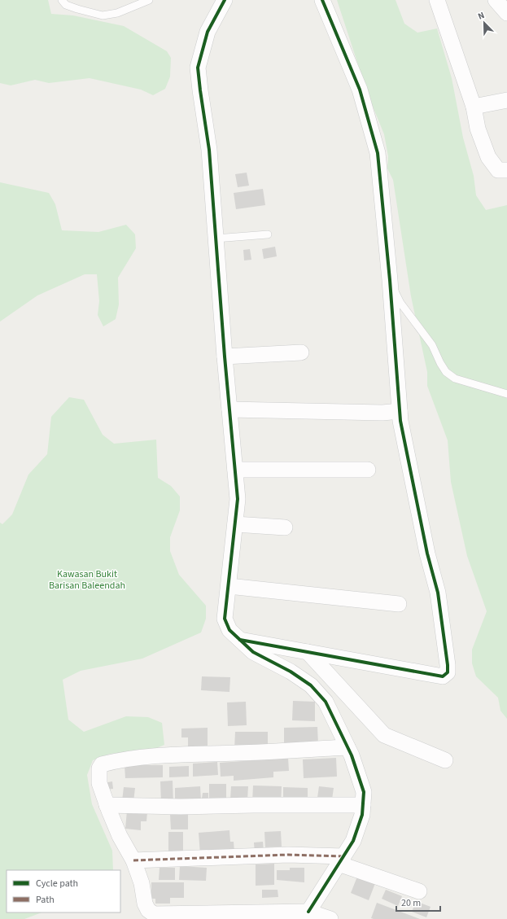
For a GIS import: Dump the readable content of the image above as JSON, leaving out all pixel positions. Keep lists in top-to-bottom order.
{
  "parks": ["Kawasan Bukit Barisan Baleendah"],
  "legend": ["Cycle path", "Path"],
  "scale_bar": "20 m",
  "north": "top left"
}
